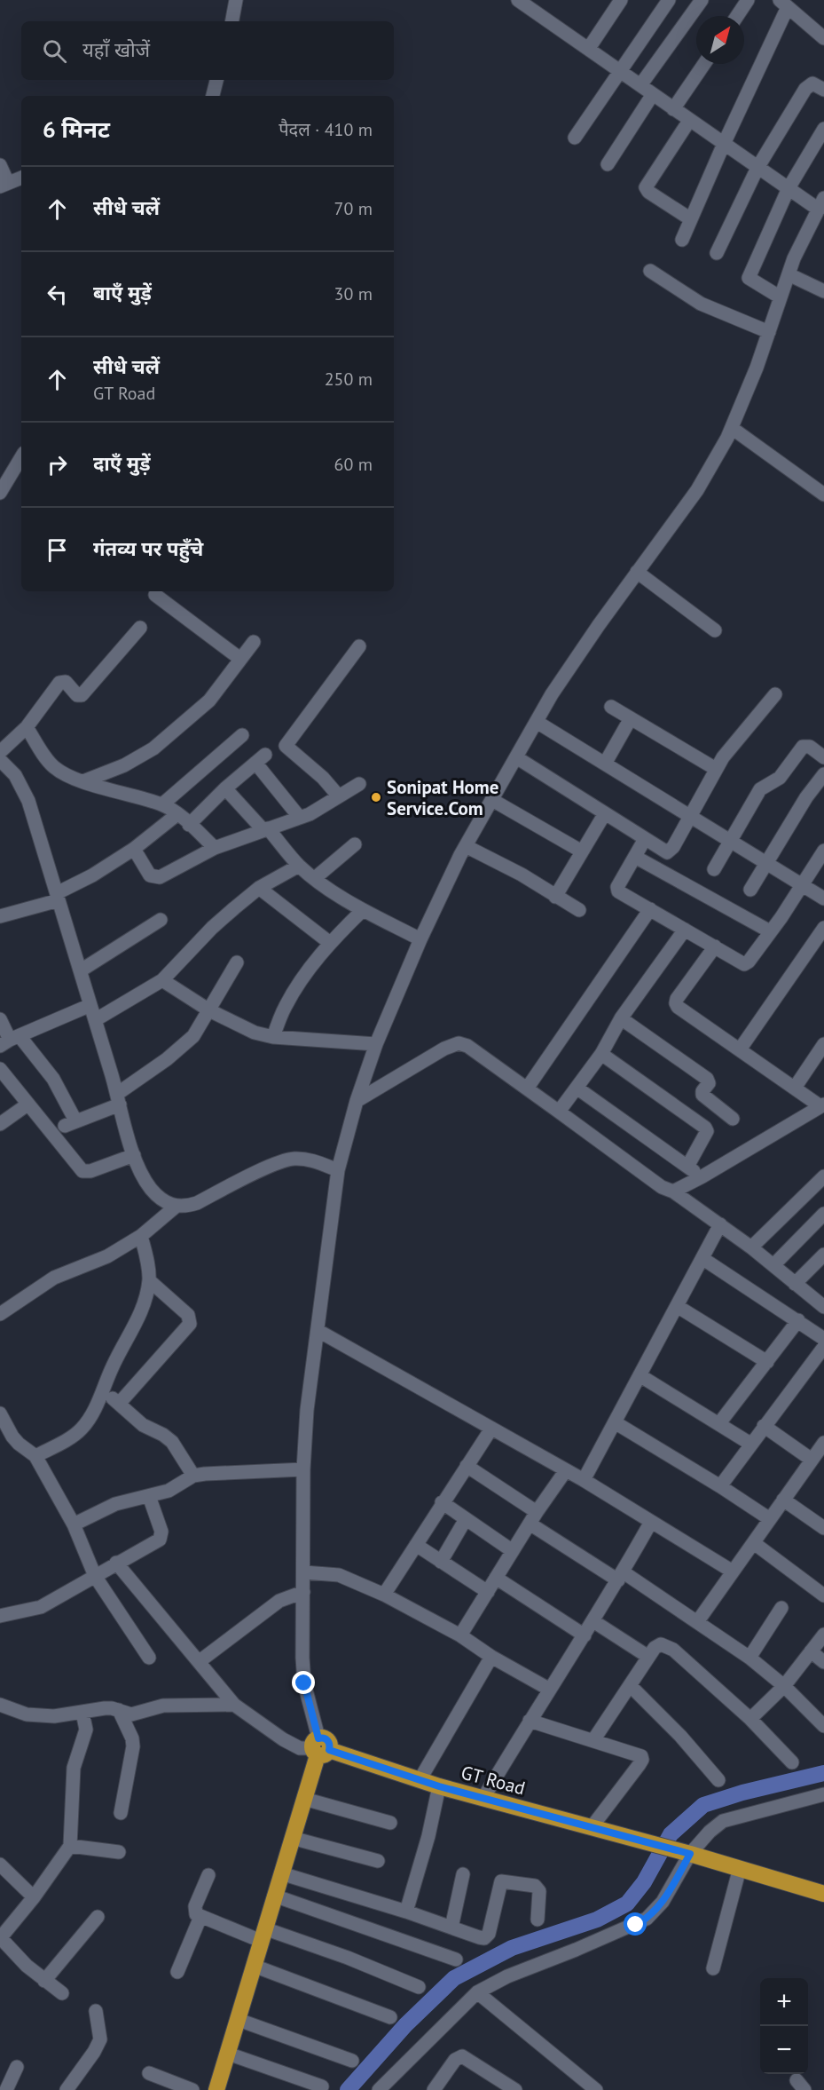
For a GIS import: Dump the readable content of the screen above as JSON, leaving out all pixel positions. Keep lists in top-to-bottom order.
{
  "streets": {
    "main road": ["GT Road"]
  },
  "places": ["Sonipat Home Service.Com"],
  "north": "top right",
  "page": {
    "search": "यहाँ खोजें",
    "heading": ["6 मिनट", "पैदल · 410 m"],
    "list": [
      ["सीधे चलें", "70 m"],
      ["बाएँ मुड़ें", "30 m"],
      ["सीधे चलें", "GT Road", "250 m"],
      ["दाएँ मुड़ें", "60 m"],
      "गंतव्य पर पहुँचे"
    ],
    "map_buttons": ["+", "−"]
  }
}
